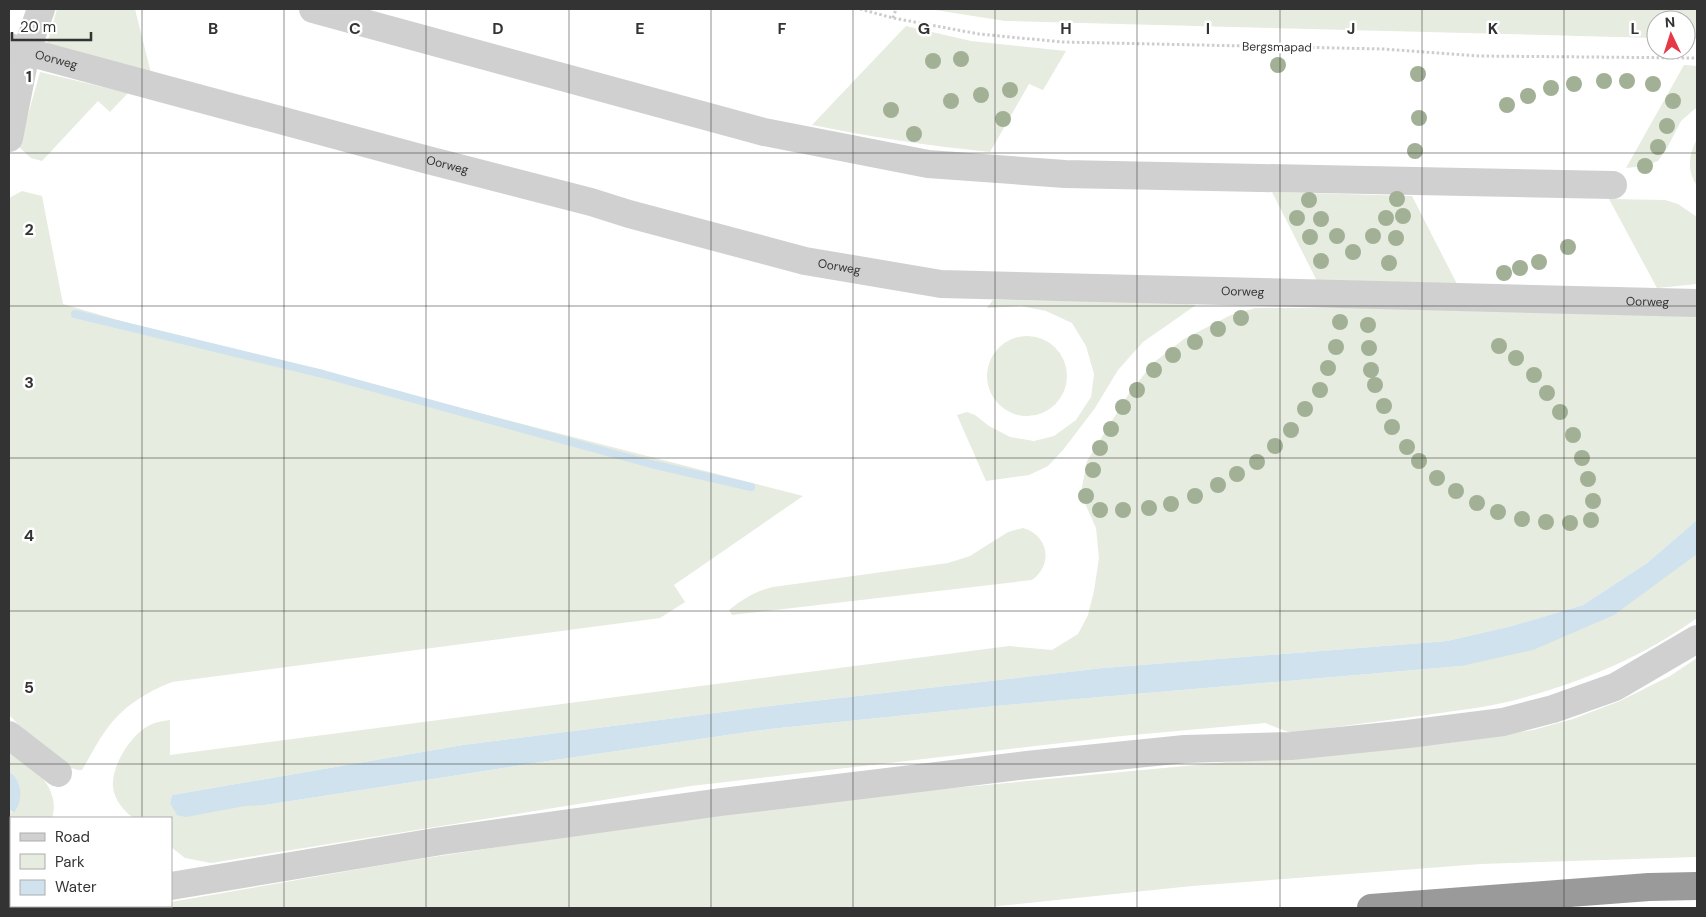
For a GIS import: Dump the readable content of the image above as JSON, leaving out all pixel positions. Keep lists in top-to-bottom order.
{
  "streets": {
    "street": ["Oorweg"],
    "path": ["Bergsmapad"]
  },
  "legend": ["Road", "Park", "Water"],
  "scale_bar": "20 m",
  "north": "top",
  "grid": {
    "columns": [
      "B",
      "C",
      "D",
      "E",
      "F",
      "G",
      "H",
      "I",
      "J",
      "K",
      "L"
    ],
    "rows": [
      "1",
      "2",
      "3",
      "4",
      "5"
    ]
  }
}
